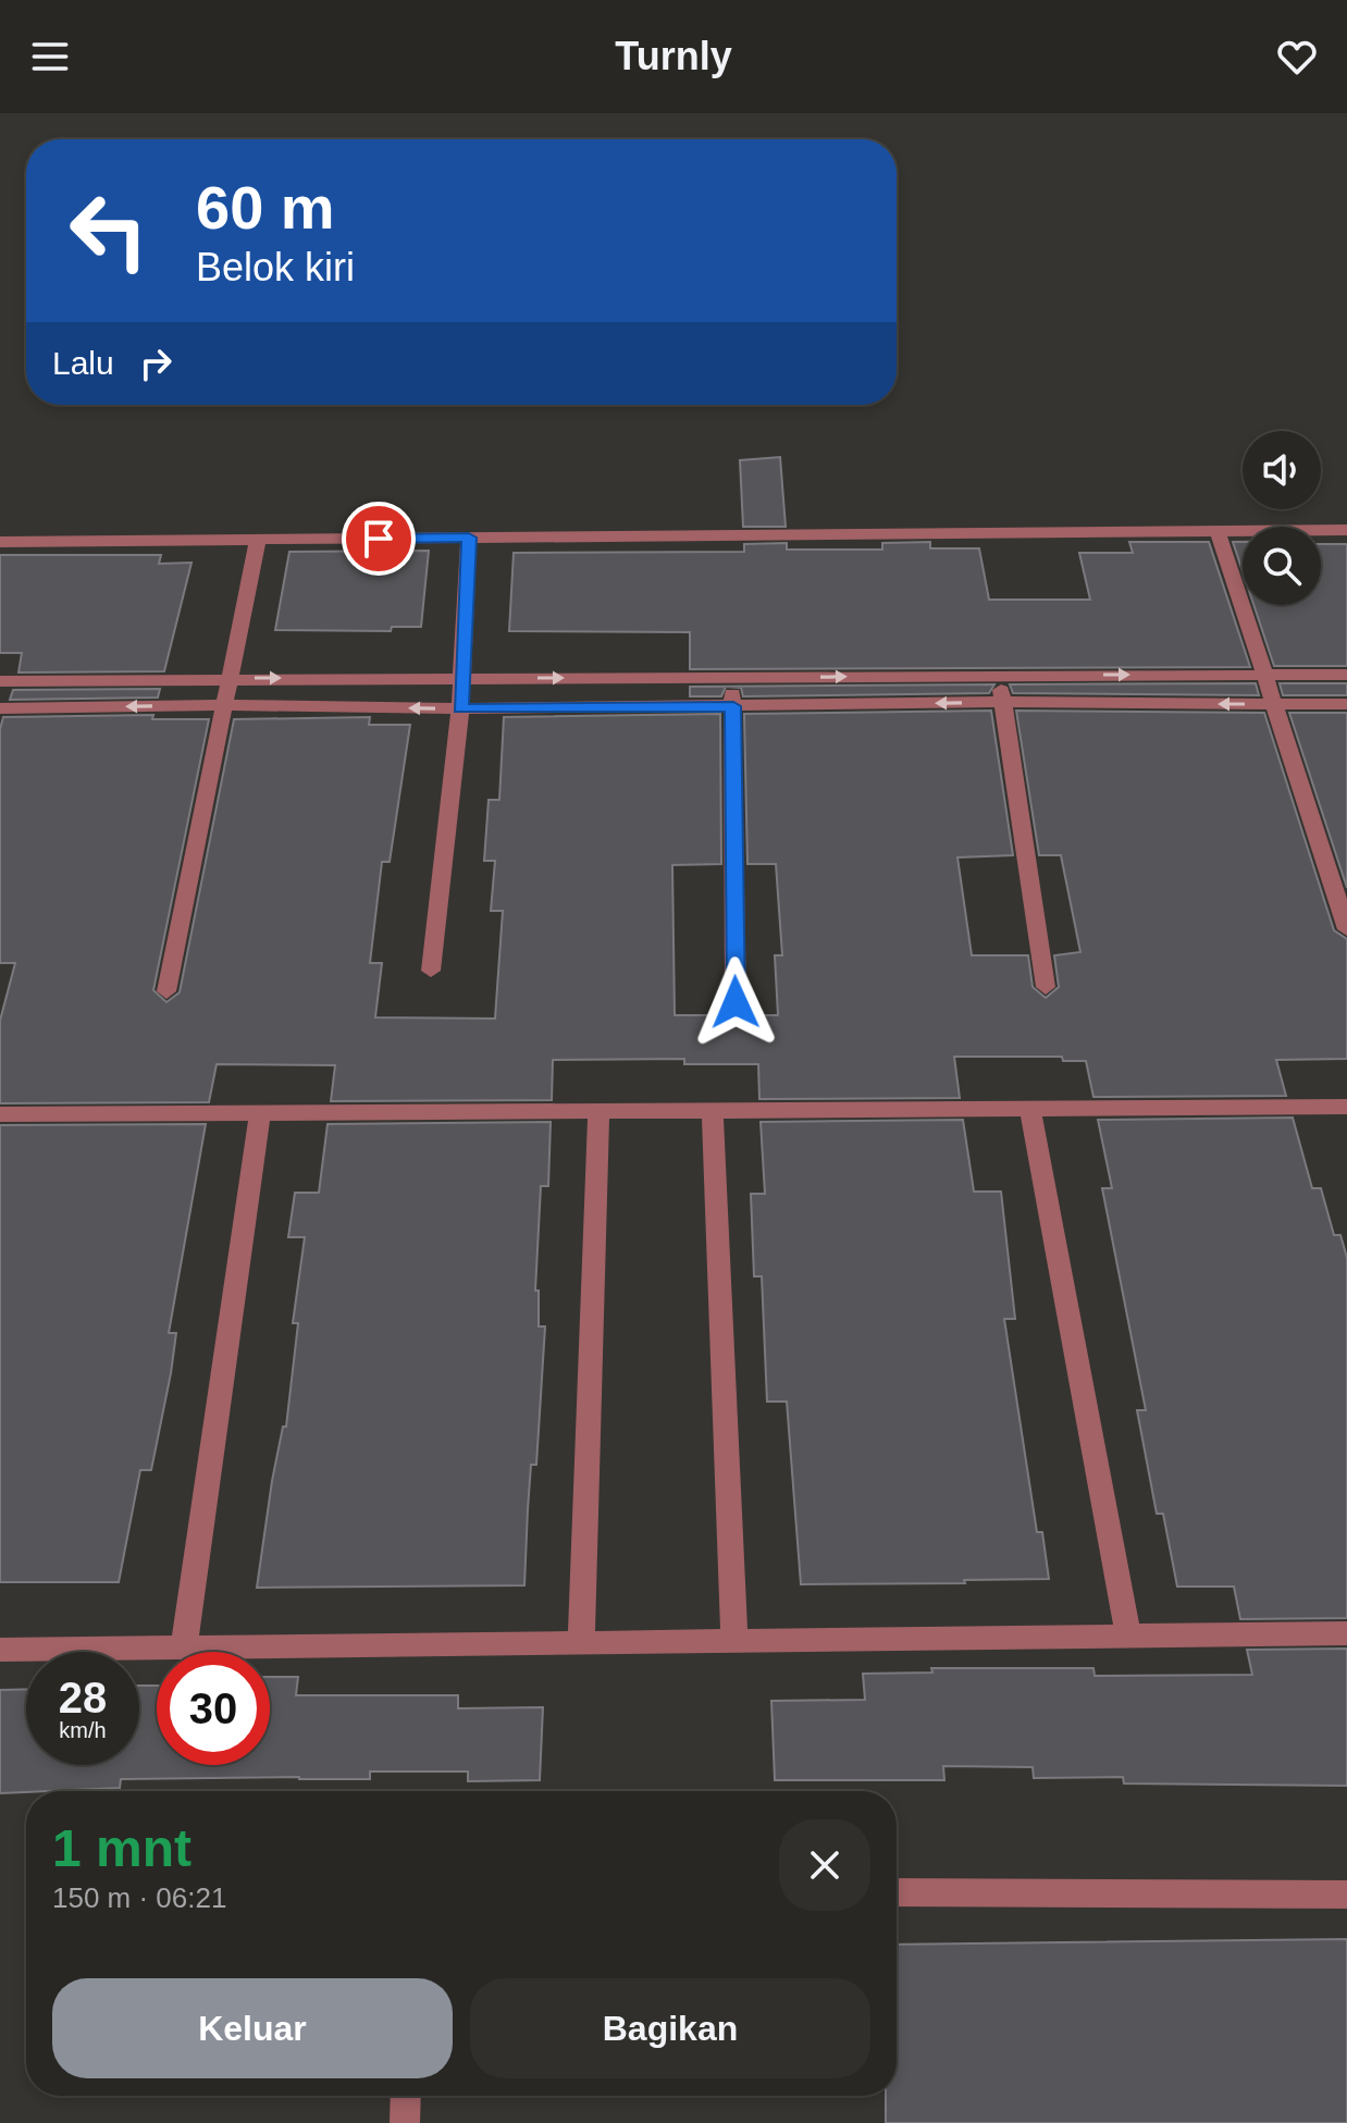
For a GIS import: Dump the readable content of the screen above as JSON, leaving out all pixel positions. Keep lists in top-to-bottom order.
{
  "page": {
    "header": "Turnly",
    "turn": ["60 m", "Belok kiri"],
    "then": "Lalu",
    "speed": "28 km/h",
    "limit": "30",
    "heading": ["1 mnt", "150 m · 06:21"],
    "buttons": ["Keluar", "Bagikan"]
  }
}
